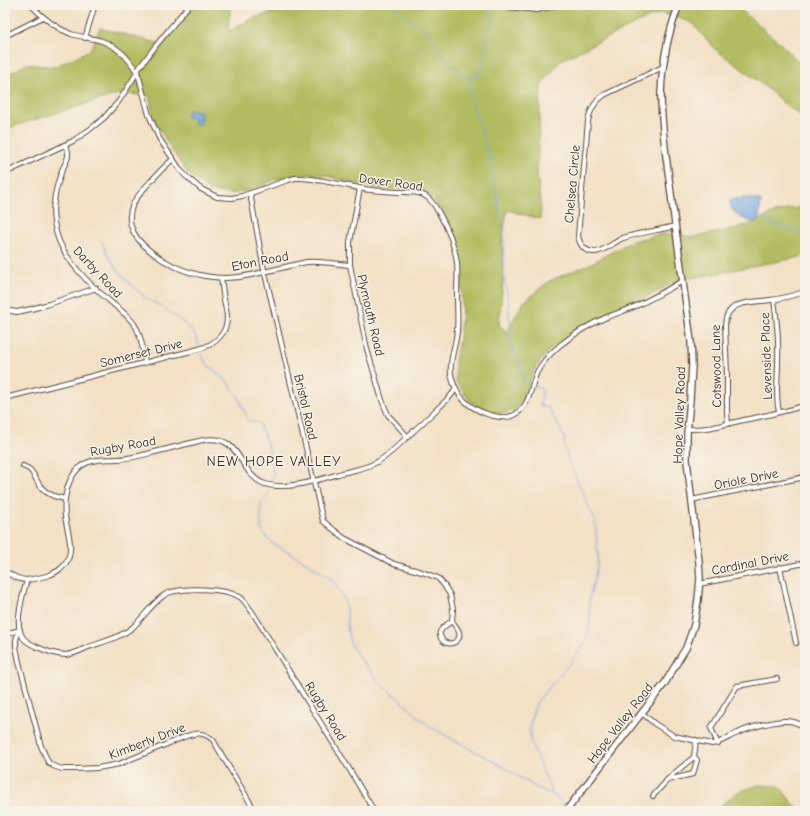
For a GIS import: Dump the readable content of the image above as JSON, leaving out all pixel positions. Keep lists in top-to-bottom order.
{
  "streets": {
    "main road": ["Hope Valley Road"],
    "street": [
      "Dover Road",
      "Chelsea Circle",
      "Eton Road",
      "Darby Road",
      "Plymouth Road",
      "Somerset Drive",
      "Levenside Place",
      "Cotswood Lane",
      "Bristol Road",
      "Rugby Road",
      "Oriole Drive",
      "Cardinal Drive",
      "Kimberly Drive"
    ]
  },
  "crossings": [
    ["Dover Road", "Eton Road"],
    ["Dover Road", "Plymouth Road"],
    ["Dover Road", "Bristol Road"],
    ["Dover Road", "Hope Valley Road"],
    ["Dover Road", "Rugby Road"],
    ["Chelsea Circle", "Hope Valley Road"],
    ["Eton Road", "Plymouth Road"],
    ["Eton Road", "Somerset Drive"],
    ["Eton Road", "Bristol Road"],
    ["Darby Road", "Somerset Drive"],
    ["Plymouth Road", "Rugby Road"],
    ["Levenside Place", "Cotswood Lane"],
    ["Bristol Road", "Rugby Road"],
    ["Hope Valley Road", "Oriole Drive"],
    ["Hope Valley Road", "Cardinal Drive"],
    ["Rugby Road", "Kimberly Drive"]
  ],
  "districts": ["NEW HOPE VALLEY"]
}
